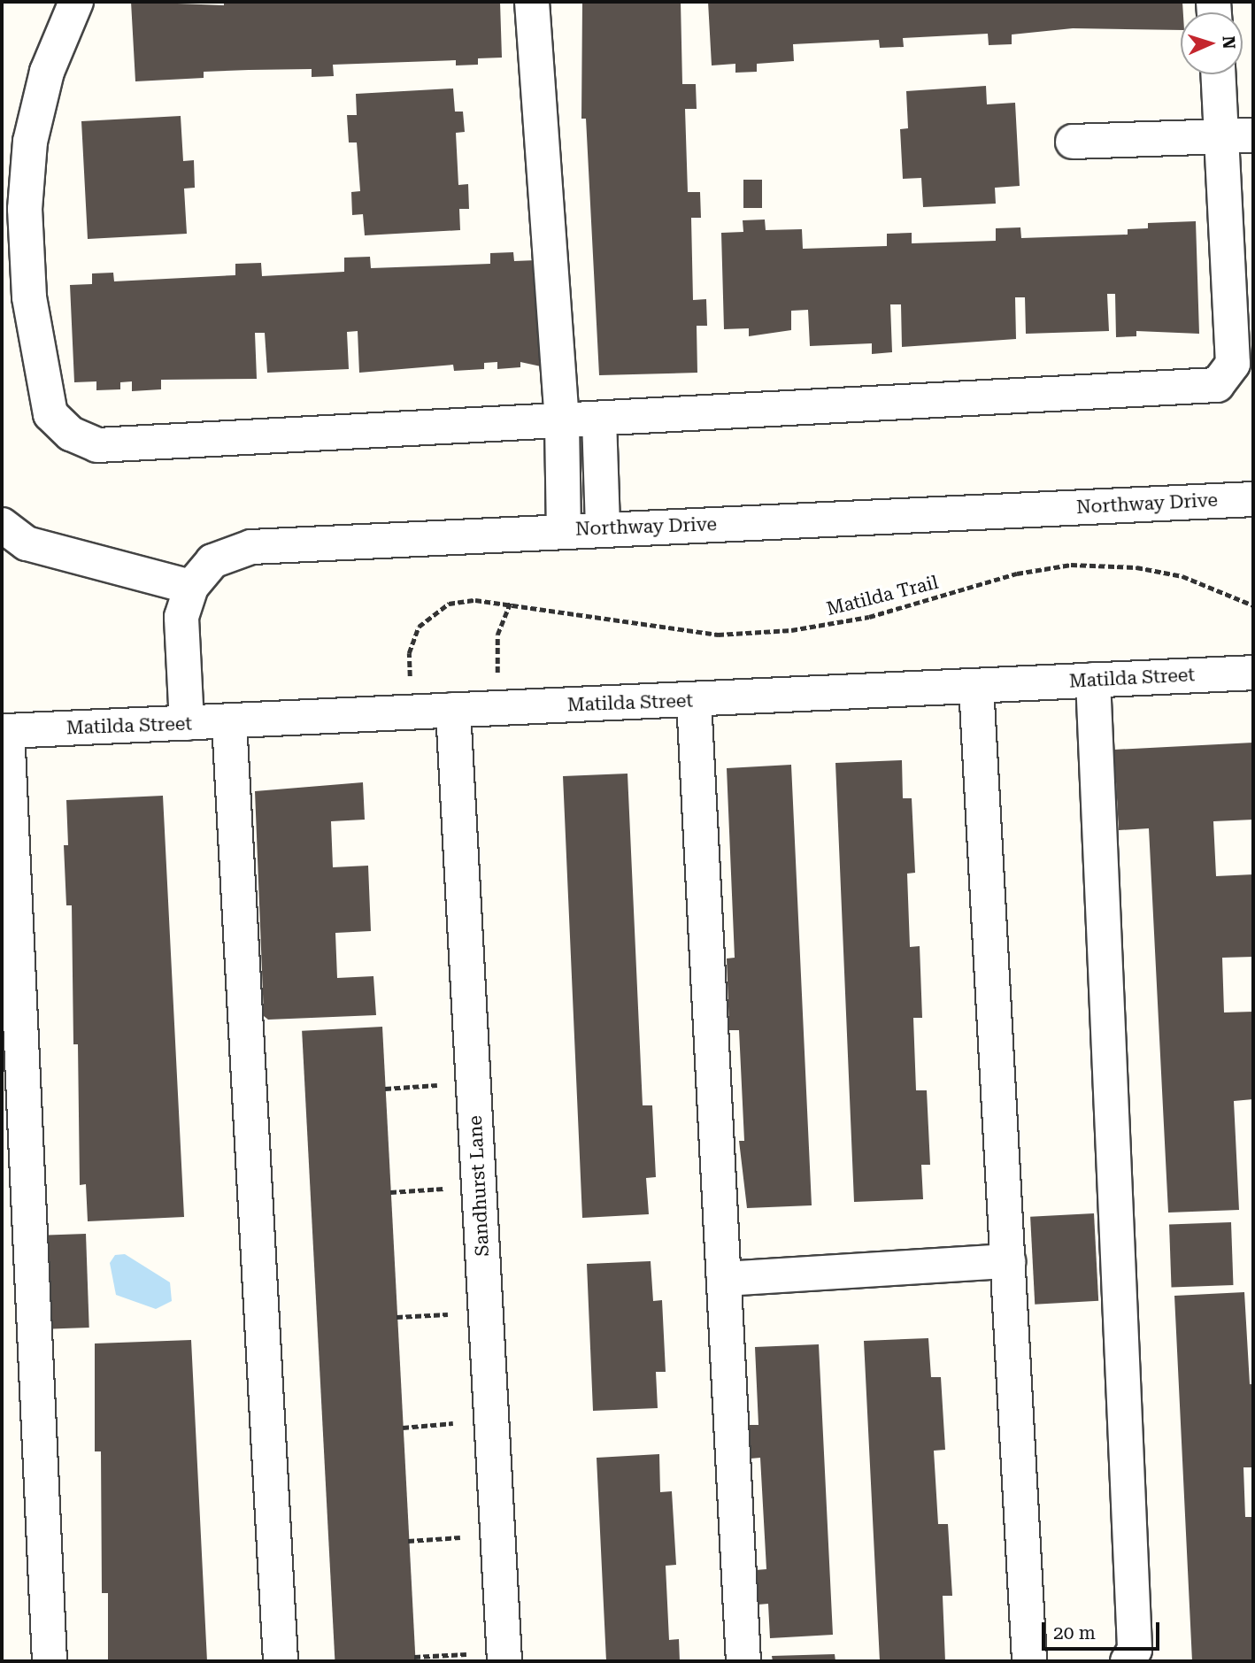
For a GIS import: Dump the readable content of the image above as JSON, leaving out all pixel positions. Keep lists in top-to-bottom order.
{
  "streets": {
    "street": ["Northway Drive", "Matilda Street", "Sandhurst Lane"],
    "path": ["Matilda Trail"]
  },
  "crossings": [
    ["Northway Drive", "Matilda Street"],
    ["Matilda Street", "Sandhurst Lane"]
  ],
  "scale_bar": "20 m",
  "north": "right"
}
